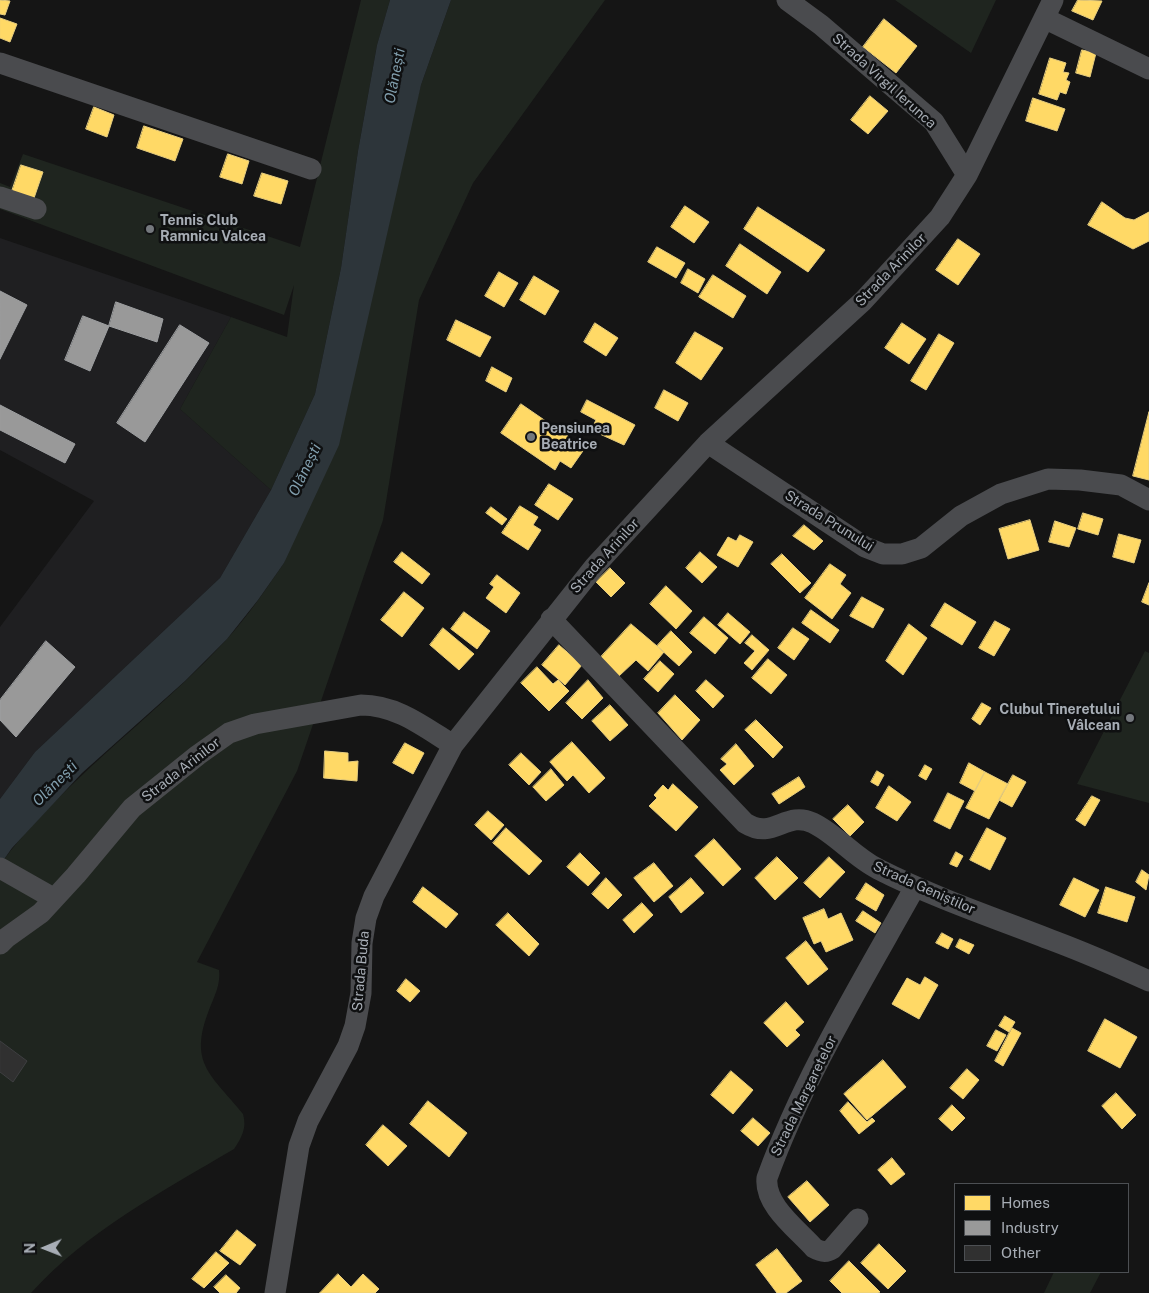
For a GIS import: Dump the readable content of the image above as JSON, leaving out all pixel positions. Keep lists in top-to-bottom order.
{
  "streets": {
    "street": [
      "Strada Virgil Ierunca",
      "Strada Arinilor",
      "Strada Prunului",
      "Strada Geniștilor",
      "Strada Buda",
      "Strada Margaretelor"
    ]
  },
  "crossings": [
    ["Strada Virgil Ierunca", "Strada Arinilor"],
    ["Strada Arinilor", "Strada Prunului"],
    ["Strada Arinilor", "Strada Geniștilor"],
    ["Strada Arinilor", "Strada Buda"],
    ["Strada Geniștilor", "Strada Margaretelor"]
  ],
  "water": ["Olănești"],
  "places": ["Tennis Club Ramnicu Valcea", "Pensiunea Beatrice", "Clubul Tineretului Vâlcean"],
  "legend": ["Homes", "Industry", "Other"],
  "north": "left"
}
